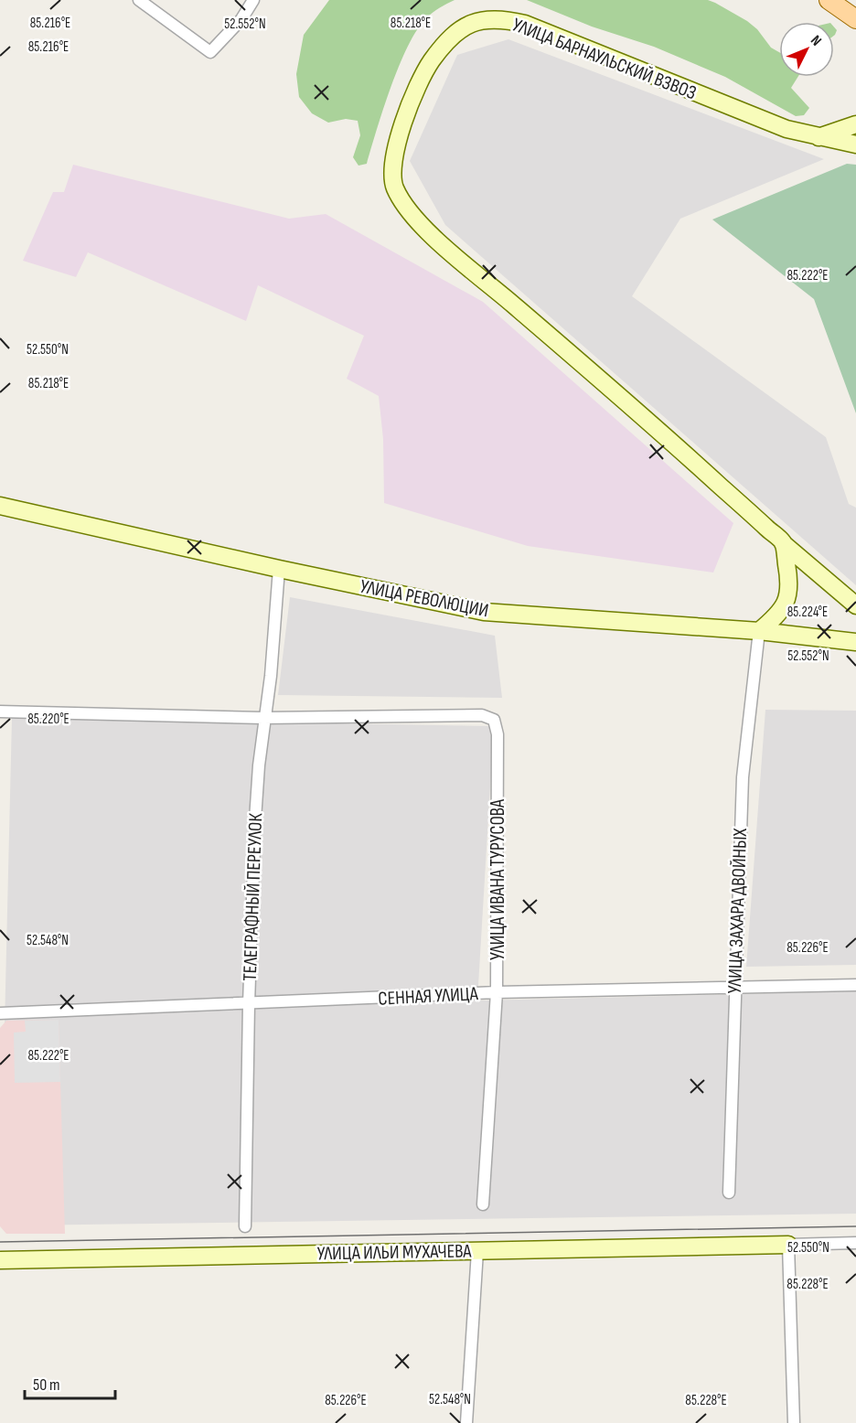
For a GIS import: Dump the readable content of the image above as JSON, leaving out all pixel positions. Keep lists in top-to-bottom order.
{
  "streets": {
    "main road": ["УЛИЦА БАРНАУЛЬСКИЙ ВЗВОЗ", "УЛИЦА РЕВОЛЮЦИИ", "УЛИЦА ИЛЬИ МУХАЧЕВА"],
    "street": [
      "УЛИЦА ИВАНА ТУРУСОВА",
      "ТЕЛЕГРАФНЫЙ ПЕРЕУЛОК",
      "УЛИЦА ЗАХАРА ДВОЙНЫХ",
      "СЕННАЯ УЛИЦА"
    ]
  },
  "crossings": [
    ["УЛИЦА РЕВОЛЮЦИИ", "ТЕЛЕГРАФНЫЙ ПЕРЕУЛОК"],
    ["УЛИЦА РЕВОЛЮЦИИ", "УЛИЦА ЗАХАРА ДВОЙНЫХ"],
    ["УЛИЦА ИВАНА ТУРУСОВА", "ТЕЛЕГРАФНЫЙ ПЕРЕУЛОК"],
    ["УЛИЦА ИВАНА ТУРУСОВА", "СЕННАЯ УЛИЦА"],
    ["ТЕЛЕГРАФНЫЙ ПЕРЕУЛОК", "СЕННАЯ УЛИЦА"],
    ["УЛИЦА ЗАХАРА ДВОЙНЫХ", "СЕННАЯ УЛИЦА"]
  ],
  "scale_bar": "50 m",
  "north": "top right",
  "coordinates": [
    "85.216°E",
    "85.218°E",
    "52.552°N",
    "85.222°E",
    "52.550°N",
    "85.224°E",
    "85.220°E",
    "52.548°N",
    "85.226°E",
    "85.228°E"
  ]
}
